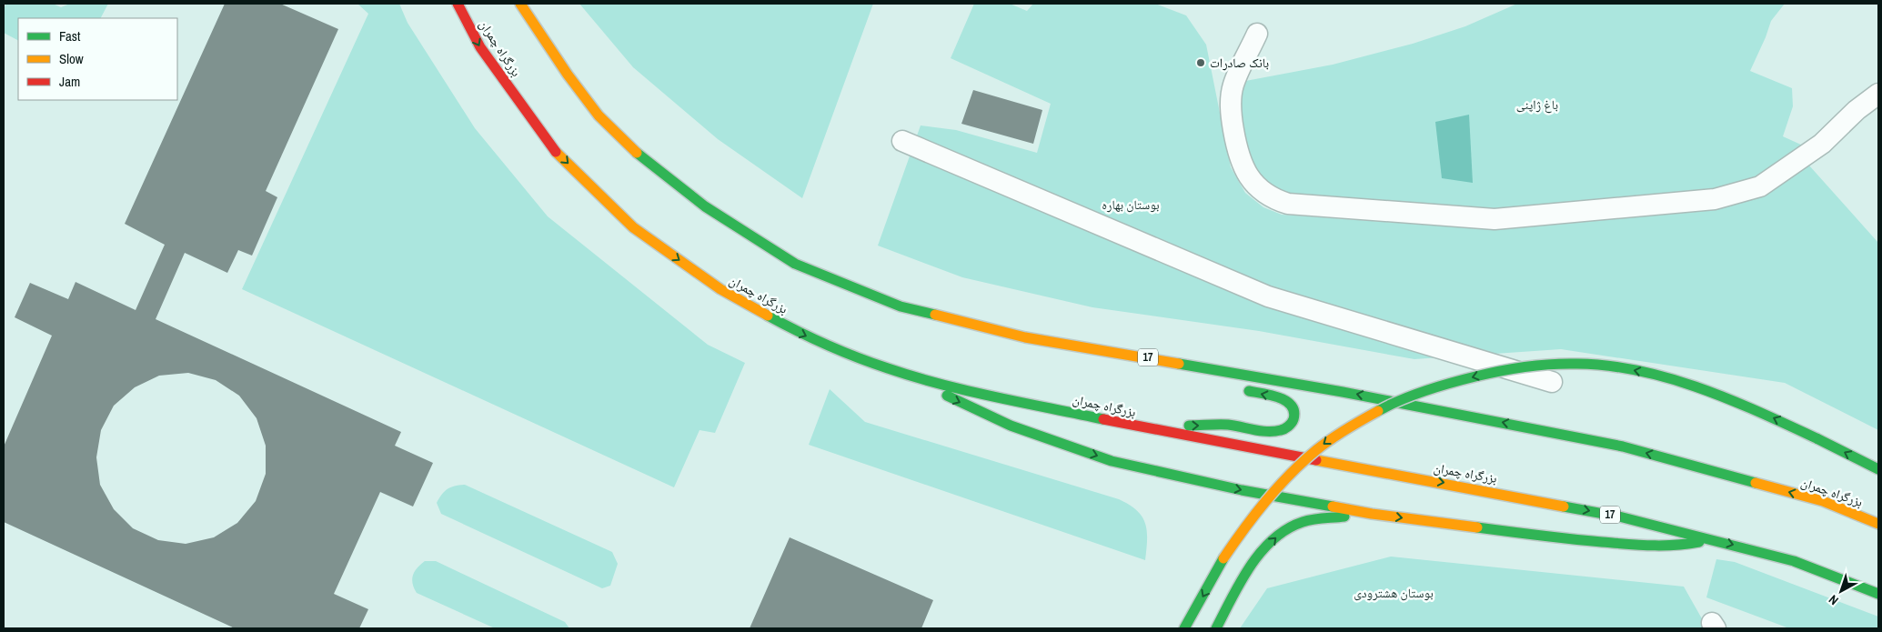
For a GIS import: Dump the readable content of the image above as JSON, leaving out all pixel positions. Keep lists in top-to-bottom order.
{
  "streets": {
    "highway": ["بزرگراه چمران", "17"]
  },
  "parks": ["باغ ژاپنی", "بوستان بهاره", "بوستان هشترودی"],
  "places": ["بانک صادرات"],
  "legend": ["Fast", "Slow", "Jam"],
  "north": "bottom left"
}
